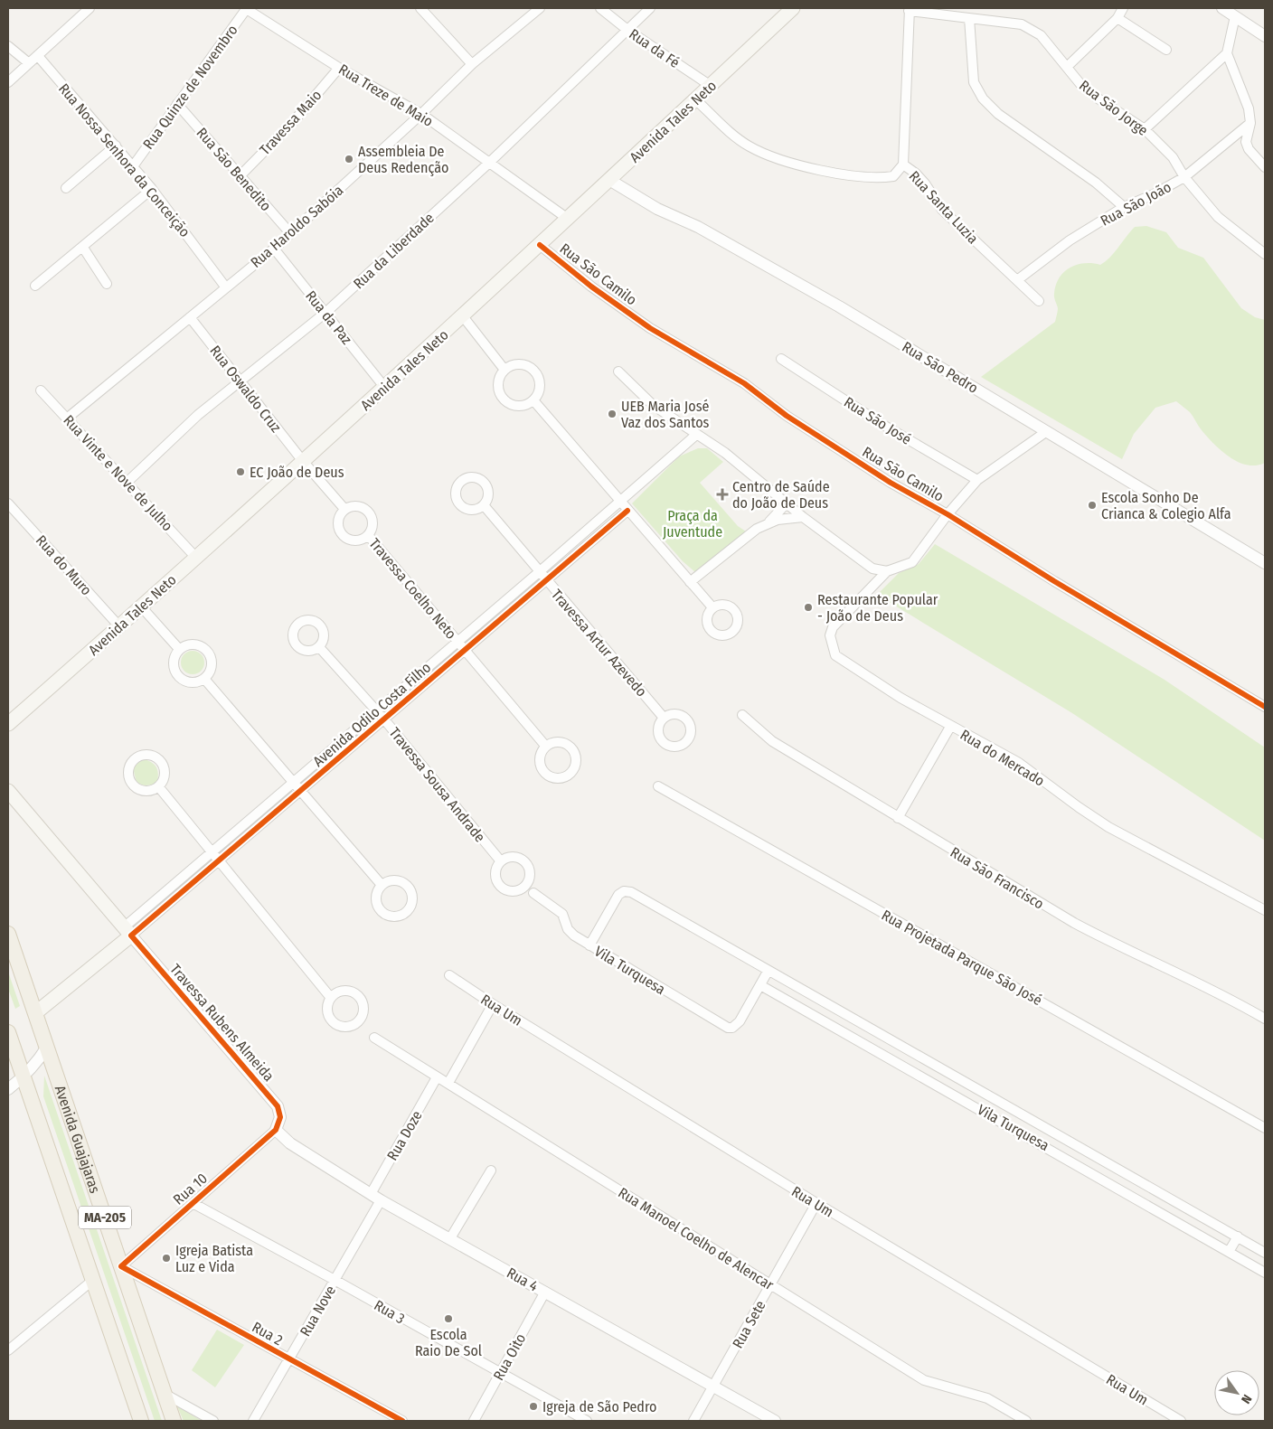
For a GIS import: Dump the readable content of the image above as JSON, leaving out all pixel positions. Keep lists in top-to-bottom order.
{
  "streets": {
    "main road": [
      "Avenida Tales Neto",
      "Avenida Odilo Costa Filho",
      "Travessa Rubens Almeida",
      "Avenida Guajajaras",
      "MA-205"
    ],
    "street": [
      "Rua da Fé",
      "Rua Quinze de Novembro",
      "Rua Treze de Maio",
      "Rua São Jorge",
      "Travessa Maio",
      "Rua Nossa Senhora da Conceição",
      "Rua São Benedito",
      "Rua São João",
      "Rua Santa Luzia",
      "Rua Haroldo Sabóia",
      "Rua da Liberdade",
      "Rua São Camilo",
      "Rua da Paz",
      "Rua São Pedro",
      "Rua Oswaldo Cruz",
      "Rua São José",
      "Rua Vinte e Nove de Julho",
      "Rua do Muro",
      "Travessa Coelho Neto",
      "Travessa Artur Azevedo",
      "Rua do Mercado",
      "Travessa Sousa Andrade",
      "Rua São Francisco",
      "Rua Projetada Parque São José",
      "Vila Turquesa",
      "Rua Um",
      "Rua Doze",
      "Rua 10",
      "Rua Manoel Coelho de Alencar",
      "Rua 4",
      "Rua Nove",
      "Rua 3",
      "Rua Sete",
      "Rua 2",
      "Rua Oito"
    ]
  },
  "crossings": [
    ["Rua da Fé", "Avenida Tales Neto"],
    ["Rua da Fé", "Rua da Liberdade"],
    ["Rua Quinze de Novembro", "Rua Treze de Maio"],
    ["Rua Quinze de Novembro", "Rua Nossa Senhora da Conceição"],
    ["Rua Quinze de Novembro", "Rua São Benedito"],
    ["Rua Treze de Maio", "Avenida Tales Neto"],
    ["Rua Treze de Maio", "Travessa Maio"],
    ["Rua Treze de Maio", "Rua Haroldo Sabóia"],
    ["Rua Treze de Maio", "Rua da Liberdade"],
    ["Rua São Jorge", "Rua São João"],
    ["Rua São Jorge", "Rua Santa Luzia"],
    ["Avenida Tales Neto", "Rua São Camilo"],
    ["Avenida Tales Neto", "Rua da Paz"],
    ["Avenida Tales Neto", "Rua São Pedro"],
    ["Avenida Tales Neto", "Rua Oswaldo Cruz"],
    ["Avenida Tales Neto", "Rua Vinte e Nove de Julho"],
    ["Avenida Tales Neto", "Rua do Muro"],
    ["Travessa Maio", "Rua São Benedito"],
    ["Rua Nossa Senhora da Conceição", "Rua Haroldo Sabóia"],
    ["Rua São Benedito", "Rua Haroldo Sabóia"],
    ["Rua São João", "Rua Santa Luzia"],
    ["Rua Haroldo Sabóia", "Rua da Paz"],
    ["Rua Haroldo Sabóia", "Rua Oswaldo Cruz"],
    ["Rua Haroldo Sabóia", "Rua Vinte e Nove de Julho"],
    ["Rua da Liberdade", "Rua da Paz"],
    ["Rua da Liberdade", "Rua Oswaldo Cruz"],
    ["Rua da Liberdade", "Rua Vinte e Nove de Julho"],
    ["Travessa Coelho Neto", "Avenida Odilo Costa Filho"],
    ["Travessa Artur Azevedo", "Avenida Odilo Costa Filho"],
    ["Avenida Odilo Costa Filho", "Travessa Sousa Andrade"],
    ["Avenida Odilo Costa Filho", "Travessa Rubens Almeida"],
    ["Avenida Odilo Costa Filho", "Avenida Guajajaras"],
    ["Rua Um", "Rua Sete"],
    ["Travessa Rubens Almeida", "Rua 10"],
    ["Travessa Rubens Almeida", "Rua 4"],
    ["Rua Doze", "Rua Manoel Coelho de Alencar"],
    ["Rua Doze", "Rua 4"],
    ["Rua Doze", "Rua Nove"],
    ["Avenida Guajajaras", "Rua 10"],
    ["Avenida Guajajaras", "Rua 2"],
    ["Rua 10", "Rua 4"],
    ["Rua 10", "Rua 3"],
    ["Rua 10", "Rua 2"],
    ["Rua Manoel Coelho de Alencar", "Rua Sete"],
    ["Rua 4", "Rua Nove"],
    ["Rua 4", "Rua Sete"],
    ["Rua 4", "Rua Oito"],
    ["Rua Nove", "Rua 3"],
    ["Rua Nove", "Rua 2"],
    ["Rua 3", "Rua Oito"]
  ],
  "parks": ["Praça da Juventude"],
  "places": {
    "other": [
      "Assembleia De Deus Redenção",
      "UEB Maria José Vaz dos Santos",
      "EC João de Deus",
      "Escola Sonho De Crianca & Colegio Alfa",
      "Restaurante Popular - João de Deus",
      "Igreja Batista Luz e Vida",
      "Escola Raio De Sol",
      "Igreja de São Pedro"
    ],
    "health": ["Centro de Saúde do João de Deus"]
  },
  "north": "bottom right"
}
